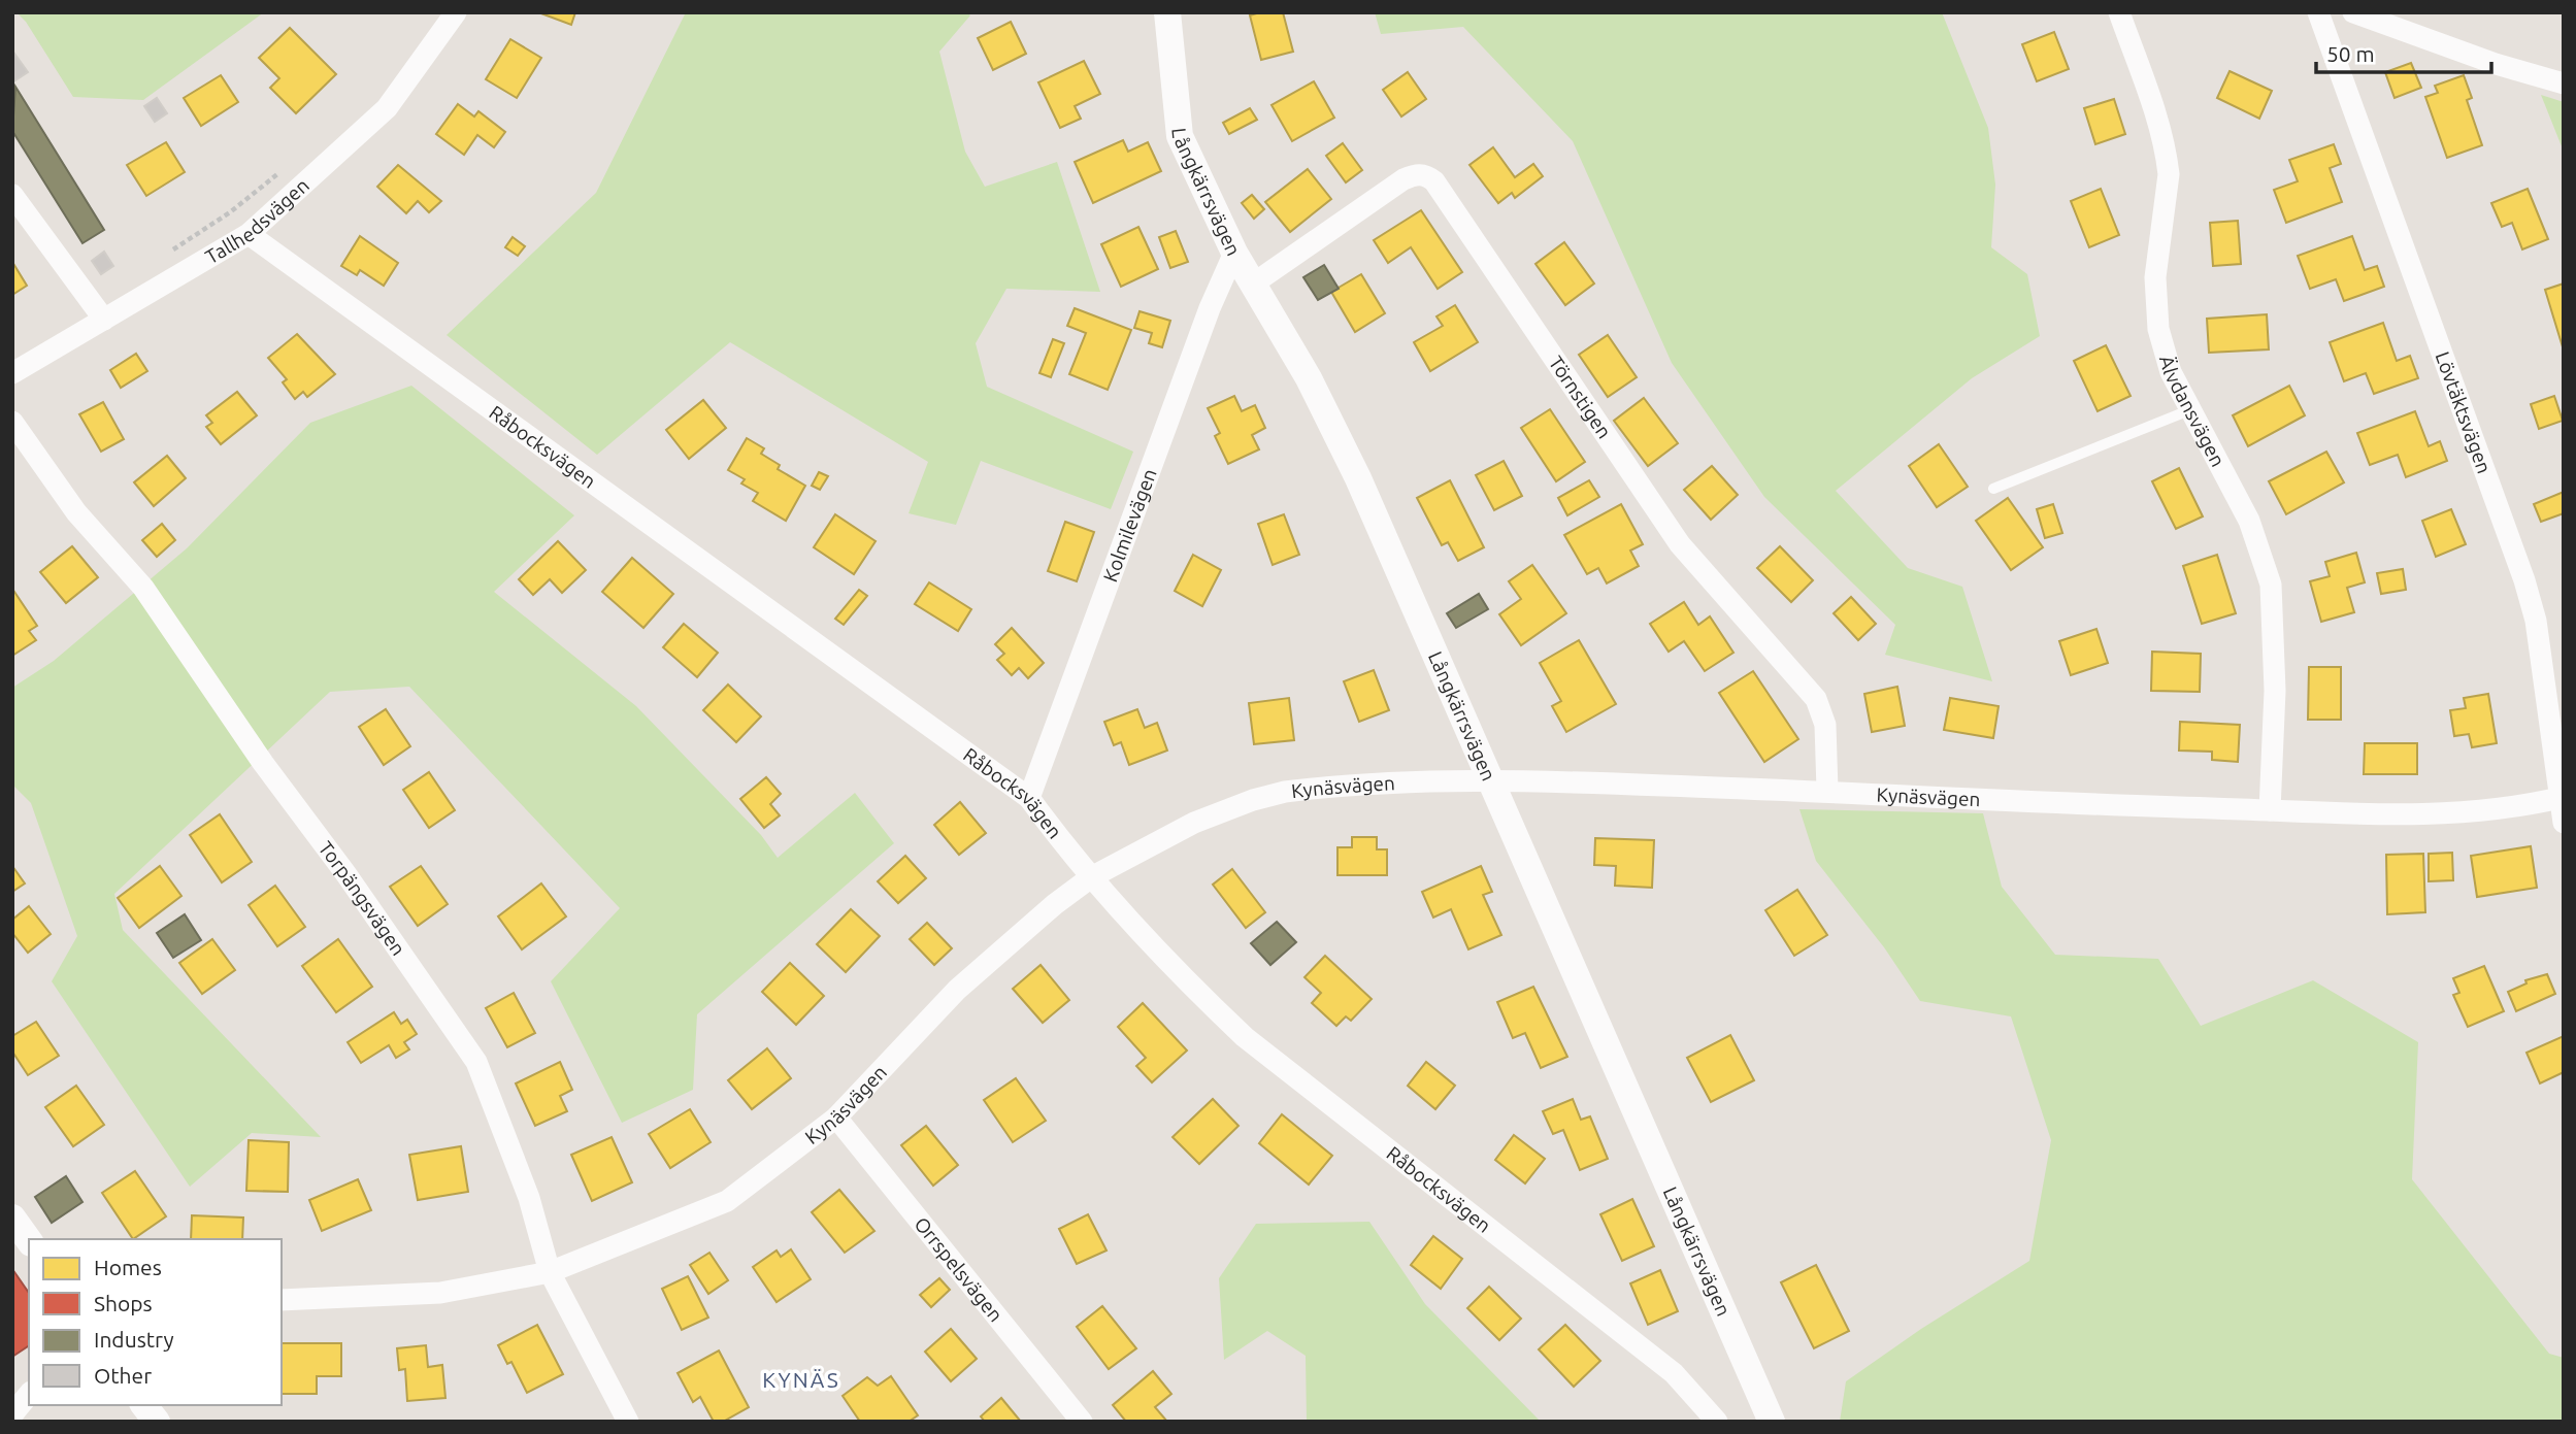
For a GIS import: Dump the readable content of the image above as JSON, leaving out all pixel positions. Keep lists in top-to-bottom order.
{
  "streets": {
    "street": [
      "Långkärrsvägen",
      "Tallhedsvägen",
      "Törnstigen",
      "Älvdansvägen",
      "Lövtäktsvägen",
      "Råbocksvägen",
      "Kolmilevägen",
      "Kynäsvägen",
      "Torpängsvägen",
      "Orrspelsvägen"
    ]
  },
  "crossings": [
    ["Långkärrsvägen", "Törnstigen"],
    ["Långkärrsvägen", "Kolmilevägen"],
    ["Långkärrsvägen", "Kynäsvägen"],
    ["Tallhedsvägen", "Råbocksvägen"],
    ["Törnstigen", "Kynäsvägen"],
    ["Älvdansvägen", "Kynäsvägen"],
    ["Lövtäktsvägen", "Kynäsvägen"],
    ["Råbocksvägen", "Kolmilevägen"],
    ["Råbocksvägen", "Kynäsvägen"],
    ["Kynäsvägen", "Torpängsvägen"],
    ["Kynäsvägen", "Orrspelsvägen"]
  ],
  "districts": ["KYNÄS"],
  "legend": [
    "Homes",
    "Shops",
    "Industry",
    "Other"
  ],
  "scale_bar": "50 m"
}
